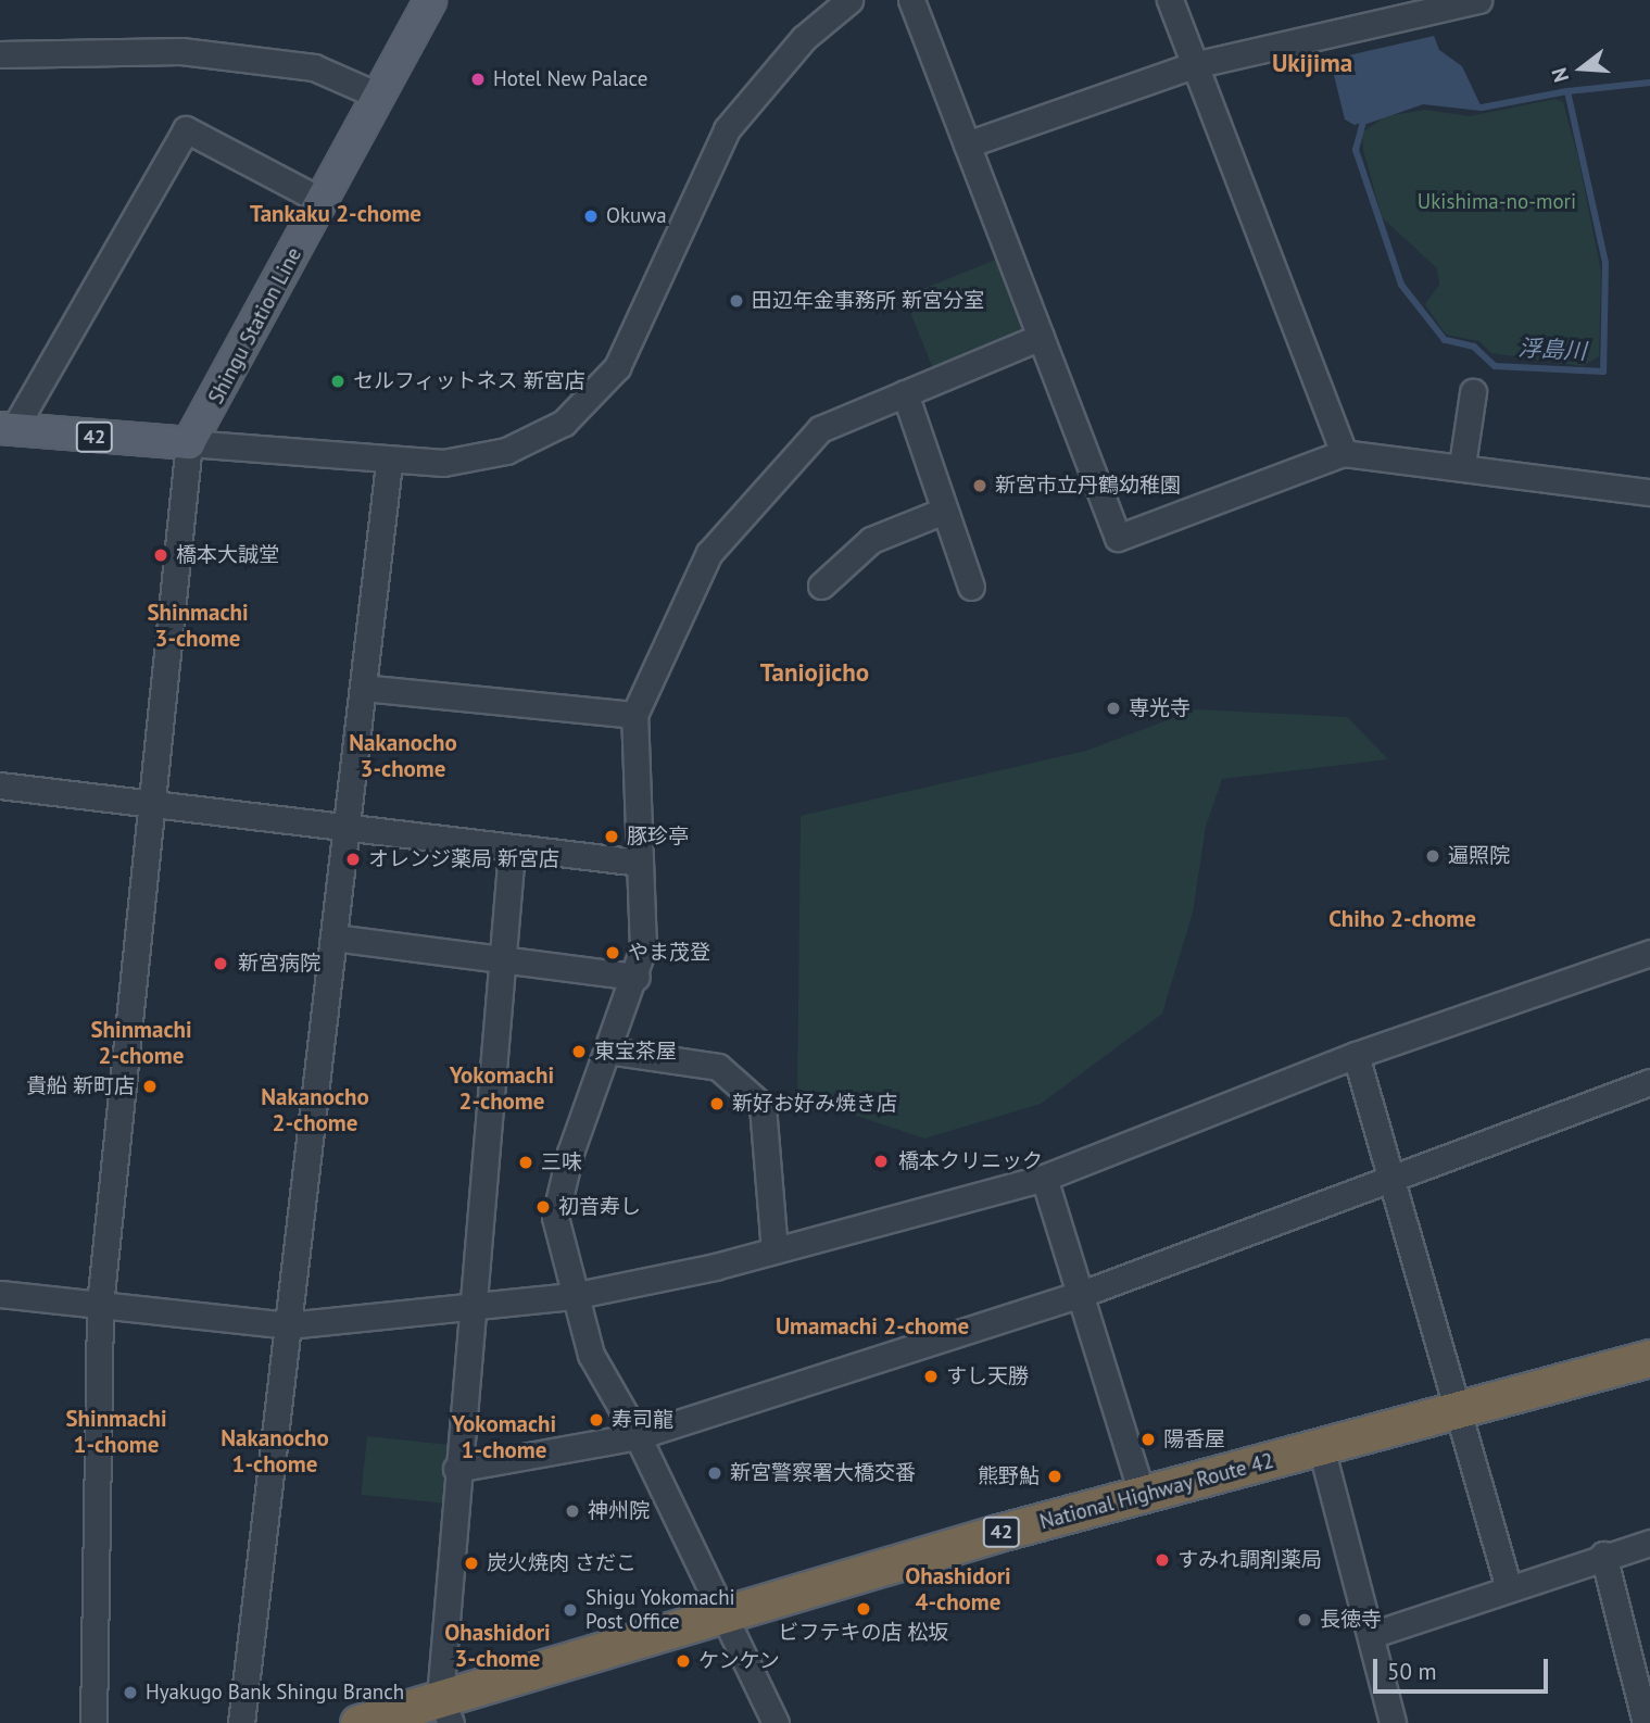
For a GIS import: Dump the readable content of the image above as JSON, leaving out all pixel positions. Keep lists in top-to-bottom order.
{
  "streets": {
    "highway": ["42", "National Highway Route 42"],
    "main road": ["Shingu Station Line"]
  },
  "crossings": [
    ["Shingu Station Line", "42"]
  ],
  "districts": [
    "Ukijima",
    "Tankaku 2-chome",
    "Shinmachi 3-chome",
    "Taniojicho",
    "Nakanocho 3-chome",
    "Chiho 2-chome",
    "Shinmachi 2-chome",
    "Yokomachi 2-chome",
    "Nakanocho 2-chome",
    "Umamachi 2-chome",
    "Shinmachi 1-chome",
    "Yokomachi 1-chome",
    "Nakanocho 1-chome",
    "Ohashidori 4-chome",
    "Ohashidori 3-chome"
  ],
  "water": ["浮島川"],
  "parks": ["Ukishima-no-mori"],
  "places": [
    "Hotel New Palace",
    "Okuwa",
    "田辺年金事務所 新宮分室",
    "セルフィットネス 新宮店",
    "新宮市立丹鶴幼稚園",
    "橋本大誠堂",
    "専光寺",
    "豚珍亭",
    "遍照院",
    "オレンジ薬局 新宮店",
    "やま茂登",
    "新宮病院",
    "東宝茶屋",
    "貴船 新町店",
    "新好お好み焼き店",
    "橋本クリニック",
    "三味",
    "初音寿し",
    "すし天勝",
    "寿司龍",
    "陽香屋",
    "新宮警察署大橋交番",
    "熊野鮎",
    "神州院",
    "すみれ調剤薬局",
    "炭火焼肉 さだこ",
    "ビフテキの店 松坂",
    "Shigu Yokomachi Post Office",
    "長徳寺",
    "ケンケン",
    "Hyakugo Bank Shingu Branch"
  ],
  "scale_bar": "50 m",
  "north": "left"
}
